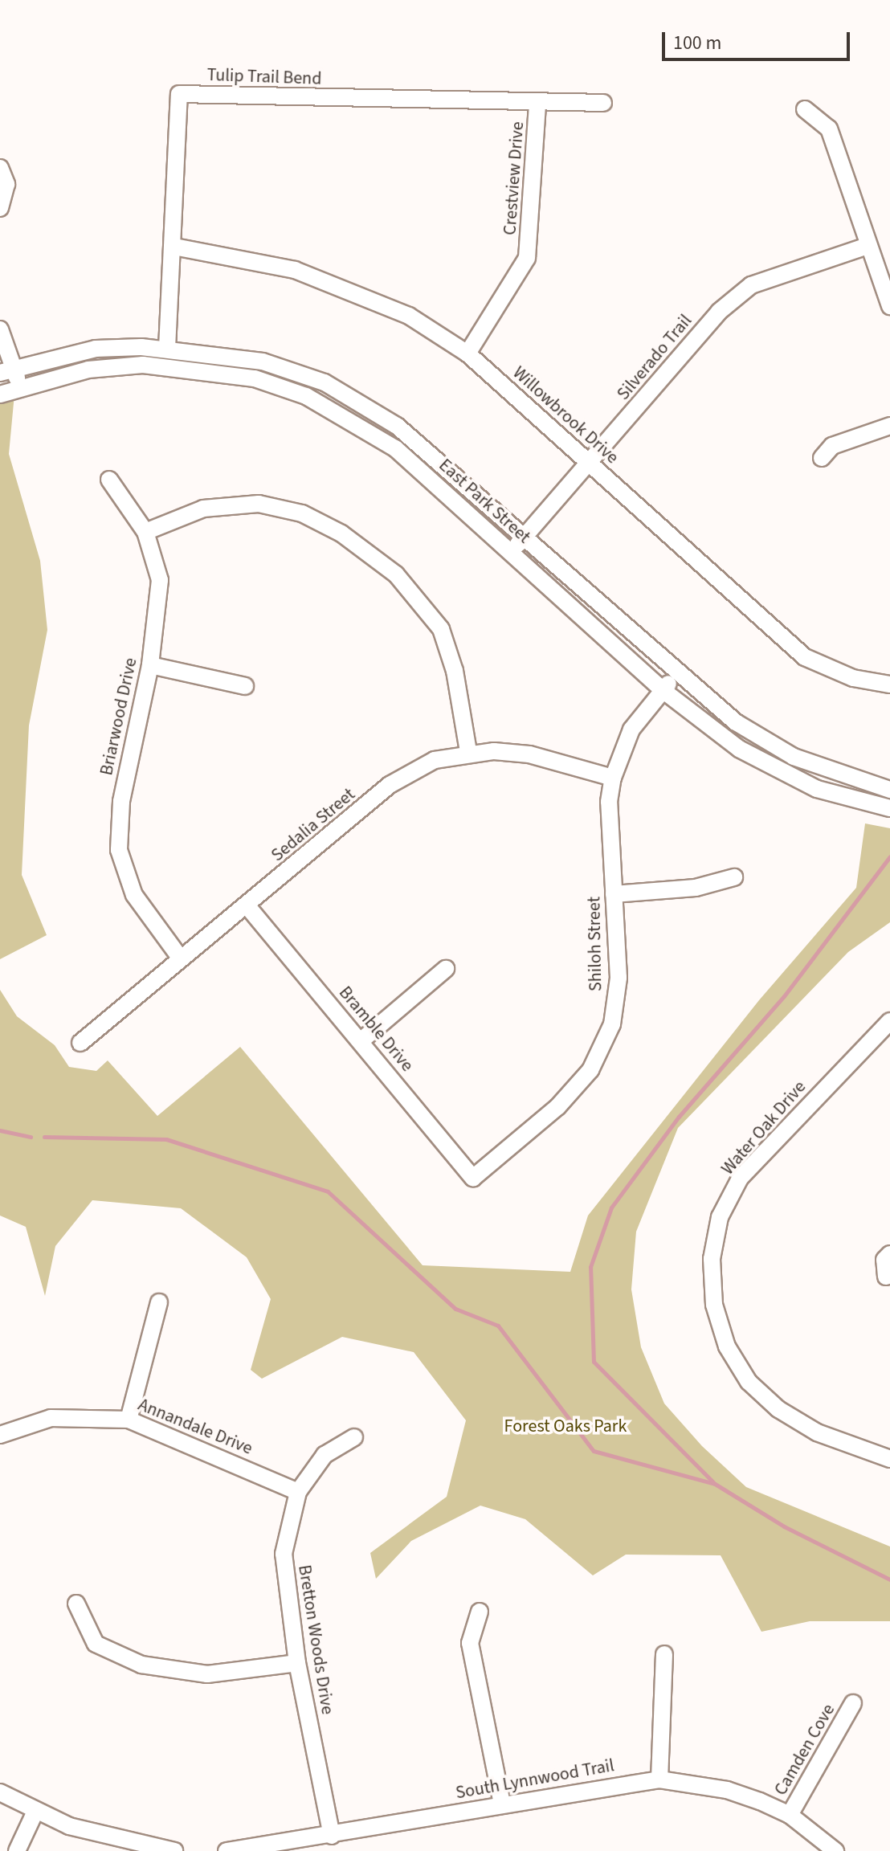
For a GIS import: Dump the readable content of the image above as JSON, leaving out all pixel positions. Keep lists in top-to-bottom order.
{
  "streets": {
    "street": [
      "Tulip Trail Bend",
      "Crestview Drive",
      "Silverado Trail",
      "Willowbrook Drive",
      "East Park Street",
      "Briarwood Drive",
      "Sedalia Street",
      "Shiloh Street",
      "Bramble Drive",
      "Water Oak Drive",
      "Annandale Drive",
      "Bretton Woods Drive",
      "Camden Cove",
      "South Lynnwood Trail"
    ]
  },
  "crossings": [
    ["Tulip Trail Bend", "Crestview Drive"],
    ["Tulip Trail Bend", "Willowbrook Drive"],
    ["Tulip Trail Bend", "East Park Street"],
    ["Crestview Drive", "Willowbrook Drive"],
    ["Silverado Trail", "Willowbrook Drive"],
    ["Silverado Trail", "East Park Street"],
    ["East Park Street", "Shiloh Street"],
    ["Briarwood Drive", "Sedalia Street"],
    ["Sedalia Street", "Shiloh Street"],
    ["Sedalia Street", "Bramble Drive"],
    ["Shiloh Street", "Bramble Drive"],
    ["Annandale Drive", "Bretton Woods Drive"],
    ["Bretton Woods Drive", "South Lynnwood Trail"],
    ["Camden Cove", "South Lynnwood Trail"]
  ],
  "parks": ["Forest Oaks Park"],
  "scale_bar": "100 m"
}
